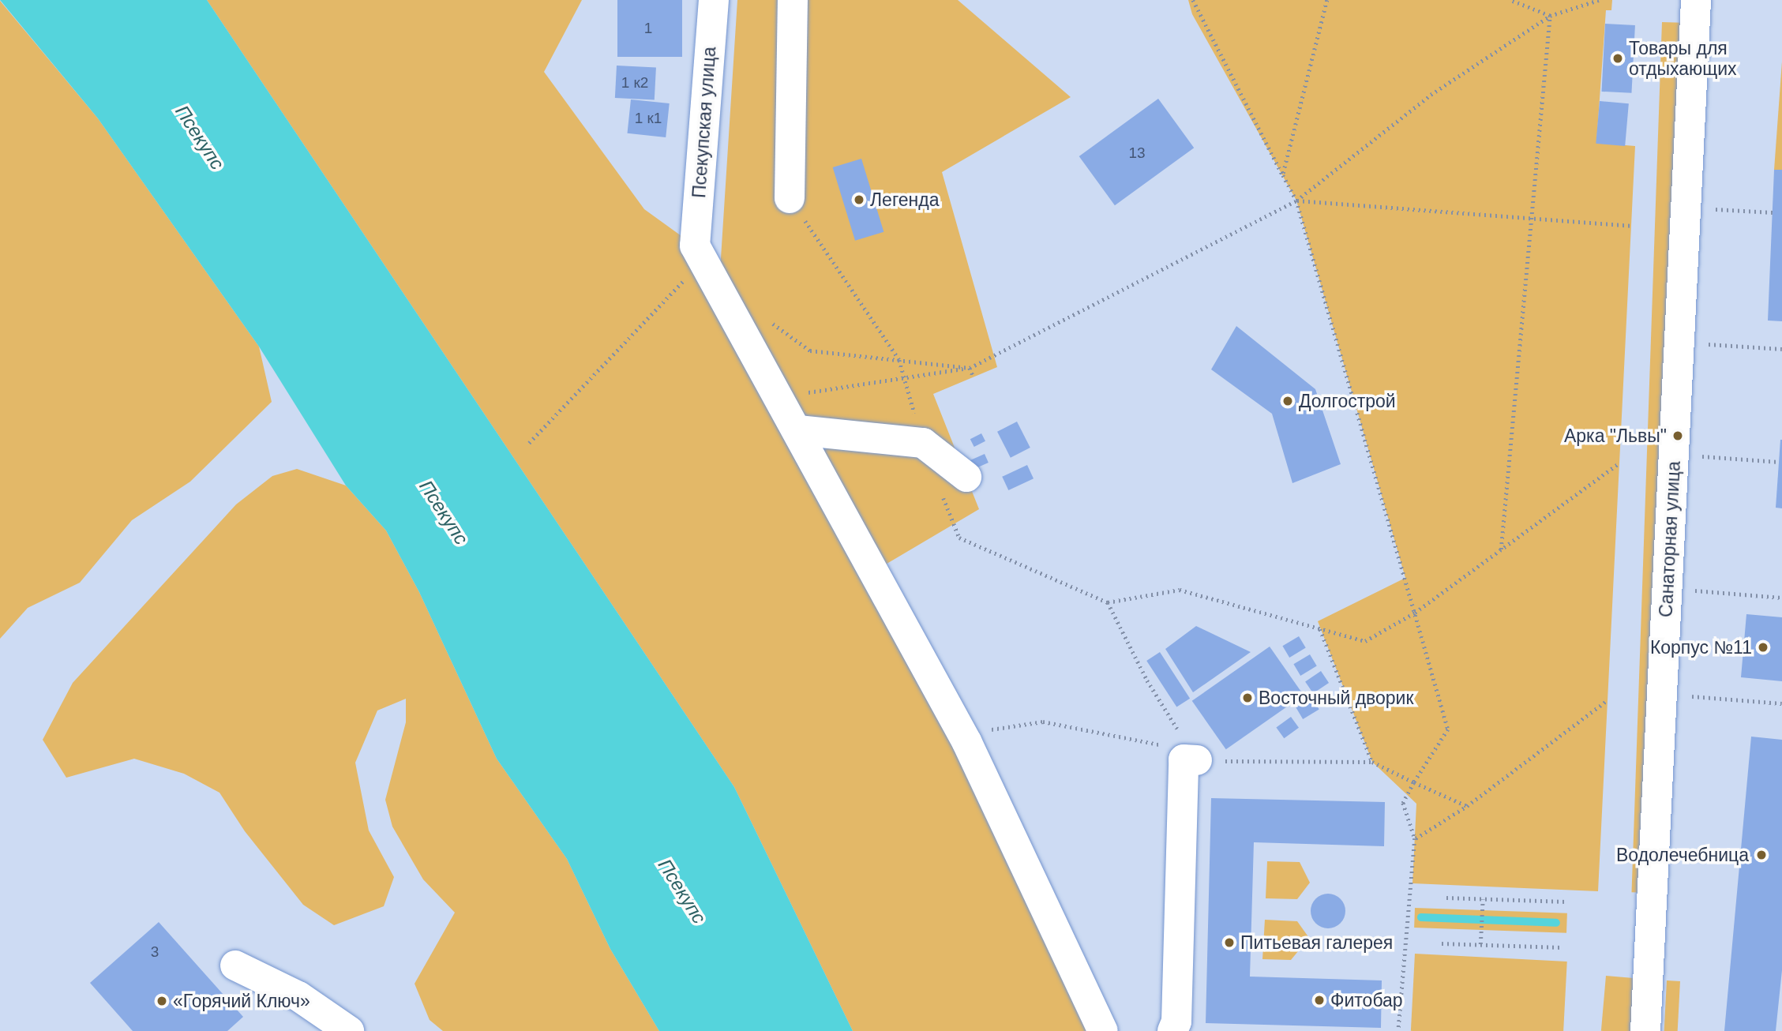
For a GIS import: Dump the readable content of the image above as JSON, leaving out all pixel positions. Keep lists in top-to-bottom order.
{
  "streets": {
    "street": ["Псекупская улица", "Санаторная улица"]
  },
  "water": ["Псекупс"],
  "places": [
    "Товары для отдыхающих",
    "Легенда",
    "Долгострой",
    "Арка \"Львы\"",
    "Корпус №11",
    "Восточный дворик",
    "Водолечебница",
    "Питьевая галерея",
    "Фитобар",
    "«Горячий Ключ»"
  ],
  "house_numbers": [
    "1",
    "1 к2",
    "1 к1",
    "13",
    "3"
  ]
}
